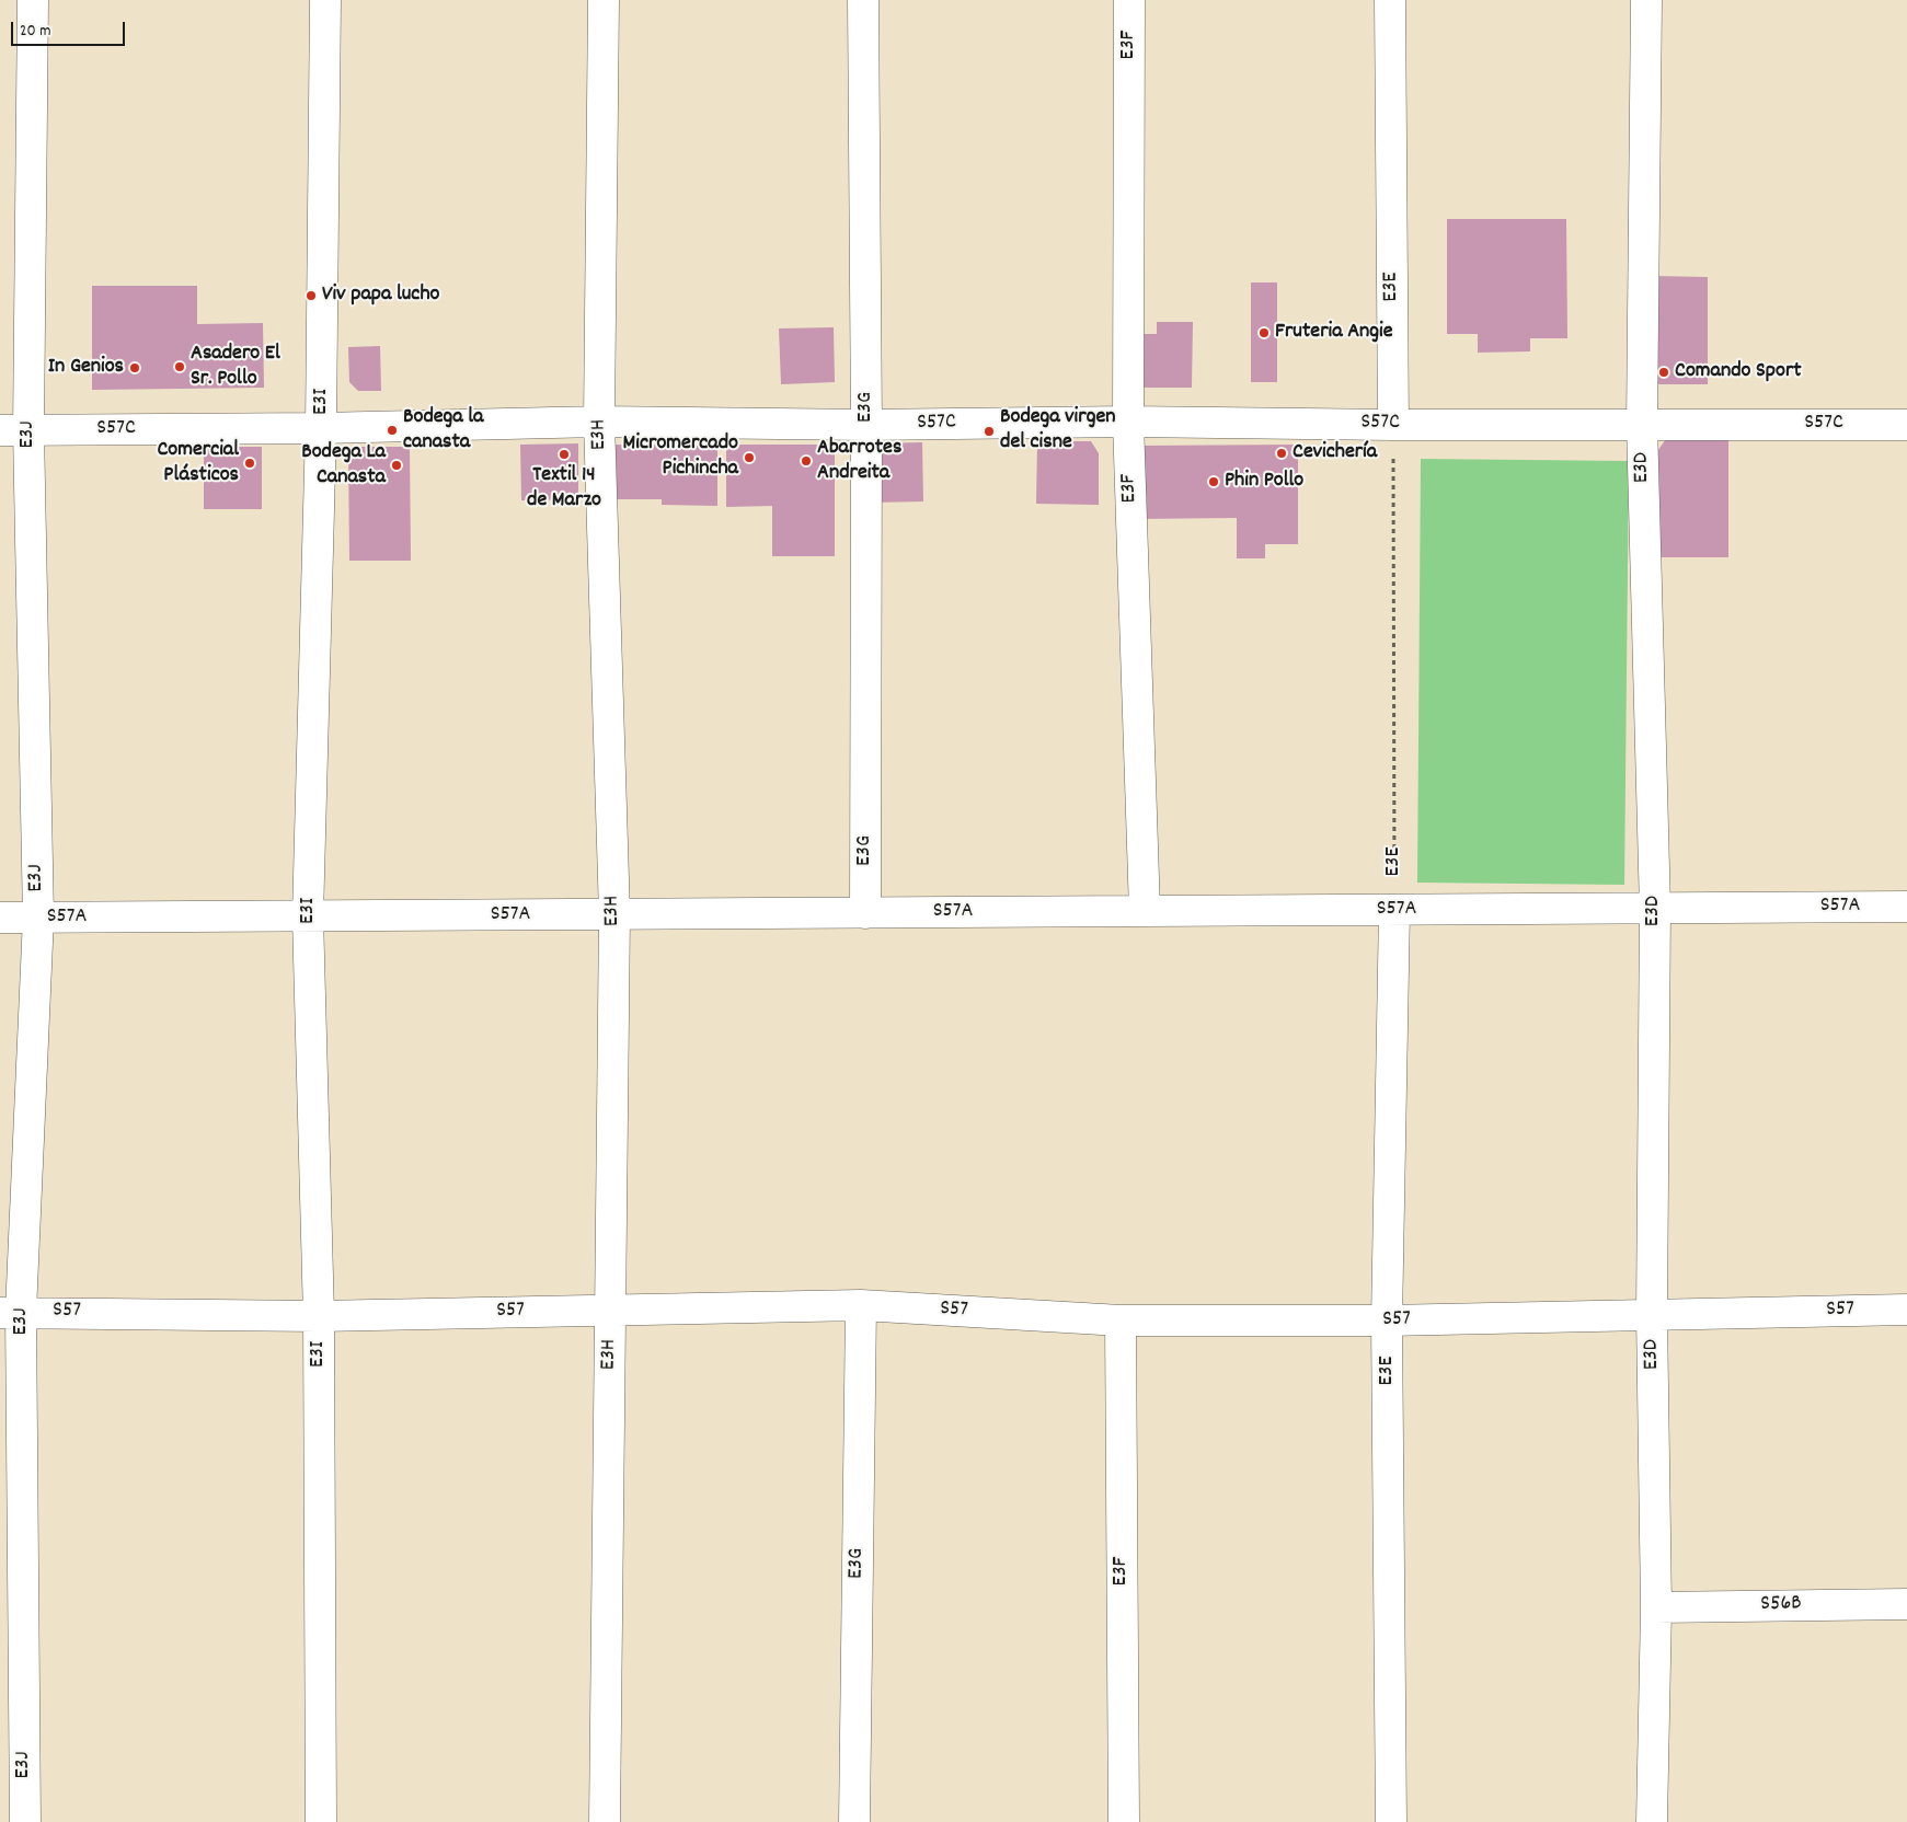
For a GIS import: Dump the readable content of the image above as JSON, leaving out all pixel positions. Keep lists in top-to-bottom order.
{
  "streets": {
    "street": [
      "E3F",
      "E3E",
      "E3I",
      "E3G",
      "S57C",
      "E3J",
      "E3H",
      "E3D",
      "S57A",
      "S57",
      "S56B"
    ]
  },
  "crossings": [
    ["E3F", "S57C"],
    ["E3F", "S57A"],
    ["E3F", "S57"],
    ["E3E", "S57C"],
    ["E3E", "S57A"],
    ["E3E", "S57"],
    ["E3I", "S57C"],
    ["E3I", "S57A"],
    ["E3I", "S57"],
    ["E3G", "S57C"],
    ["E3G", "S57A"],
    ["E3G", "S57"],
    ["S57C", "E3J"],
    ["S57C", "E3H"],
    ["S57C", "E3D"],
    ["E3J", "S57A"],
    ["E3J", "S57"],
    ["E3H", "S57A"],
    ["E3H", "S57"],
    ["E3D", "S57A"],
    ["E3D", "S57"],
    ["E3D", "S56B"]
  ],
  "places": [
    "Viv papa lucho",
    "Fruteria Angie",
    "Asadero El Sr. Pollo",
    "In Genios",
    "Comando Sport",
    "Bodega la canasta",
    "Bodega virgen del cisne",
    "Cevichería",
    "Textil 14 de Marzo",
    "Micromercado Pichincha",
    "Abarrotes Andreita",
    "Comercial Plásticos",
    "Bodega La Canasta",
    "Phin Pollo"
  ],
  "scale_bar": "20 m"
}
